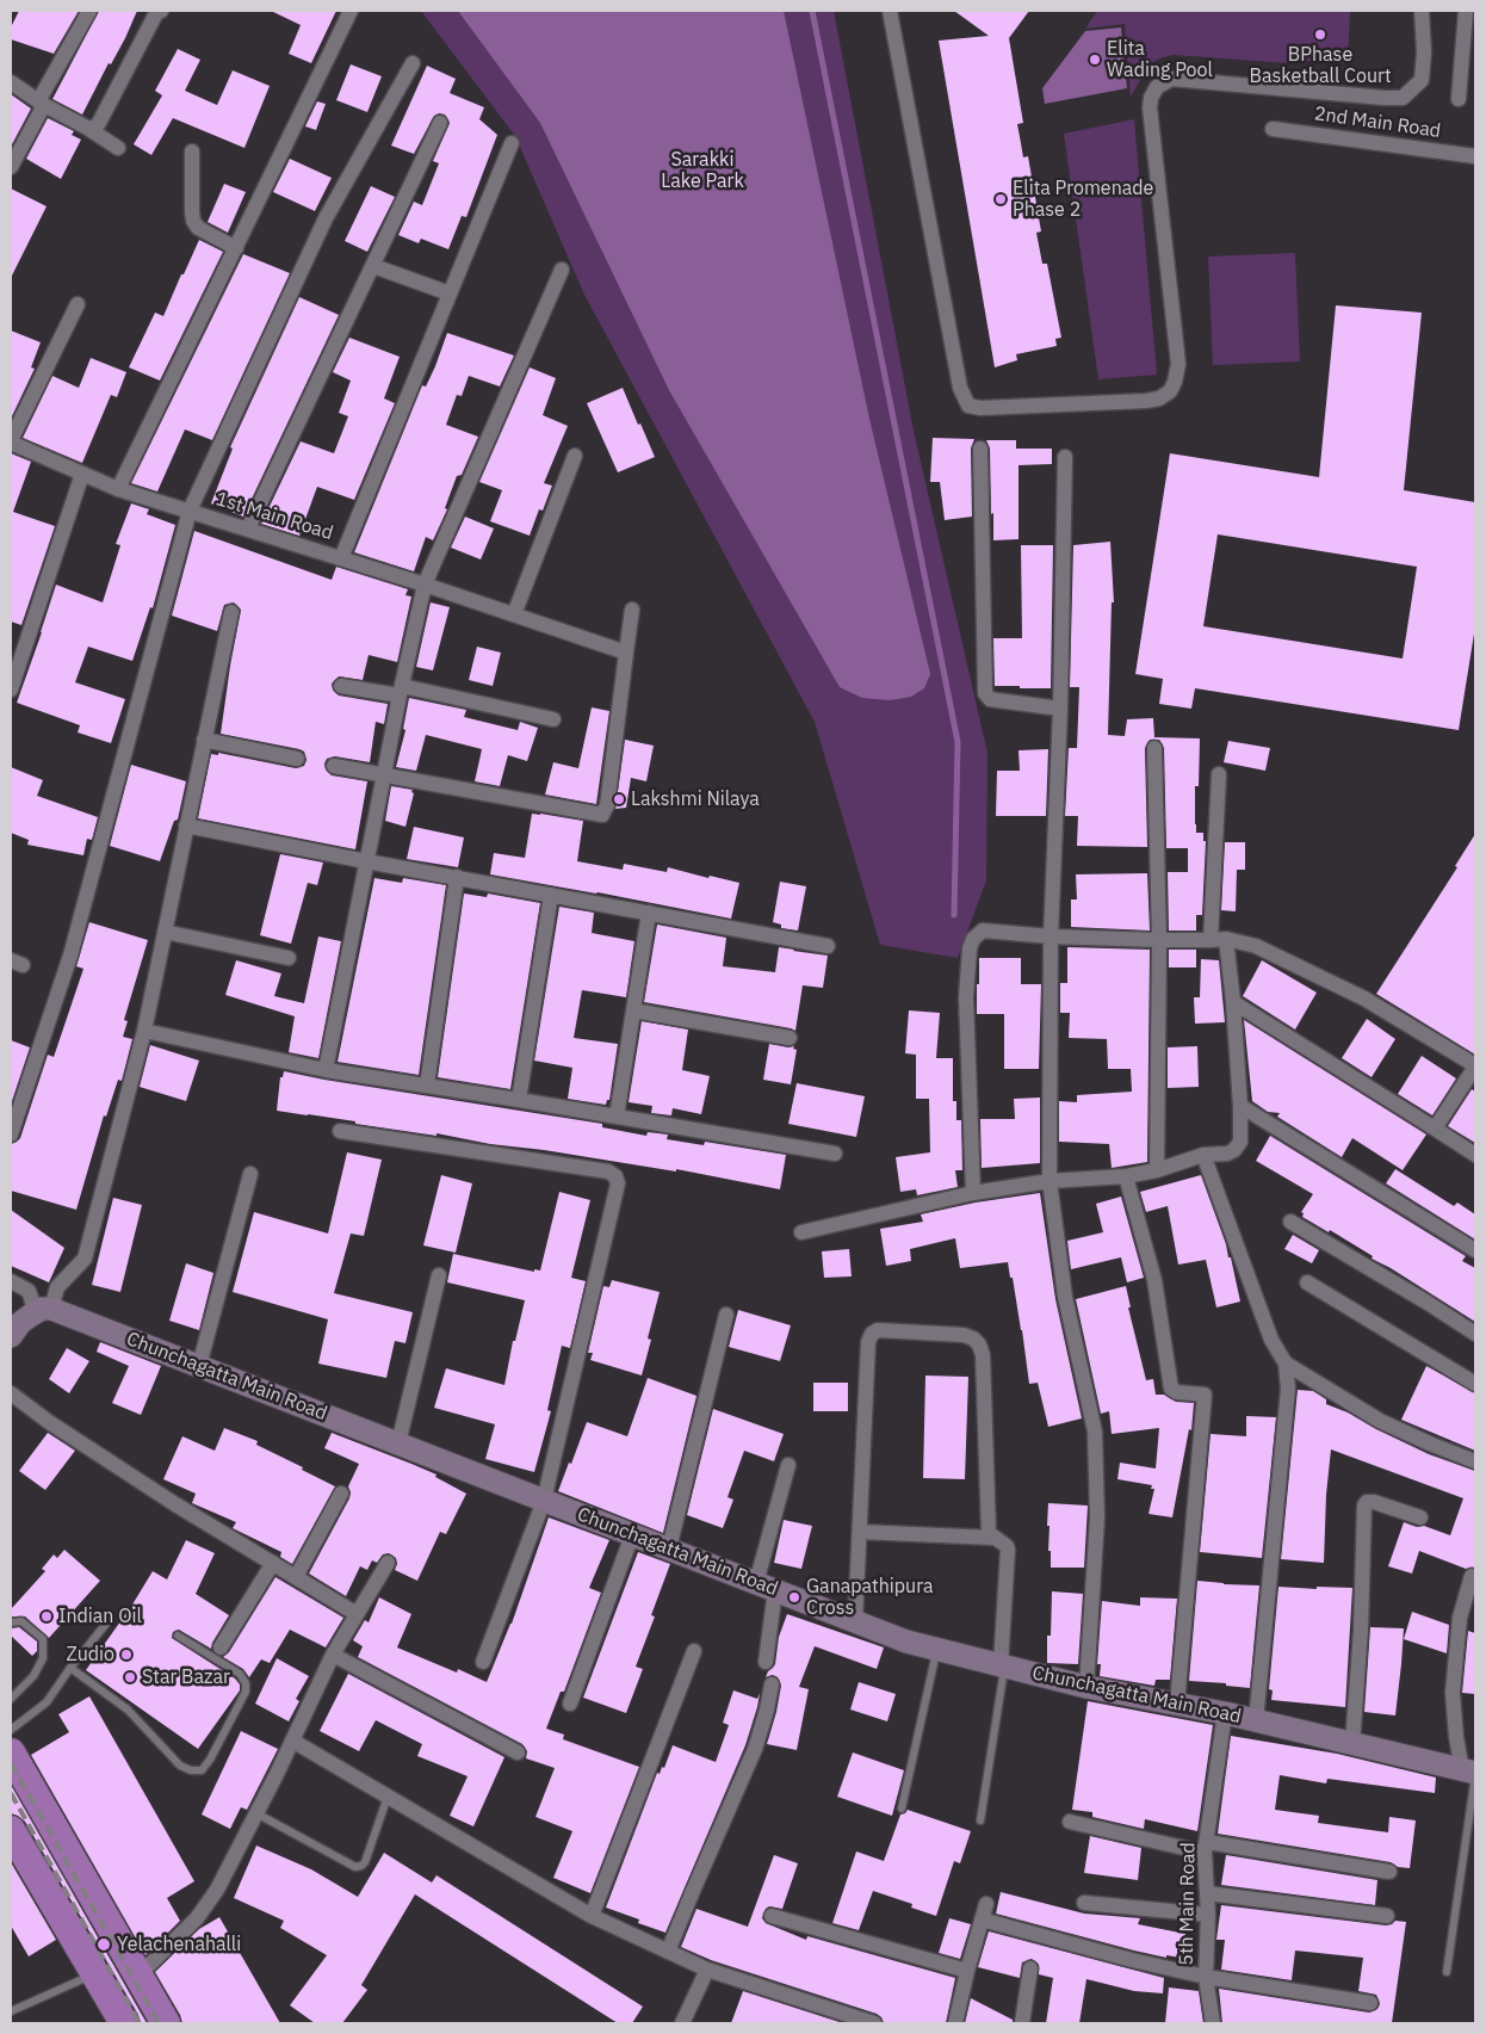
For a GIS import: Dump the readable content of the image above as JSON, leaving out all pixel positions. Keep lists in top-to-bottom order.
{
  "streets": {
    "street": [
      "2nd Main Road",
      "1st Main Road",
      "Chunchagatta Main Road",
      "5th Main Road"
    ]
  },
  "crossings": [
    ["Chunchagatta Main Road", "5th Main Road"]
  ],
  "parks": ["Sarakki Lake Park"],
  "places": [
    "BPhase Basketball Court",
    "Elita Wading Pool",
    "Elita Promenade Phase 2",
    "Lakshmi Nilaya",
    "Ganapathipura Cross",
    "Indian Oil",
    "Zudio",
    "Star Bazar",
    "Yelachenahalli"
  ]
}
